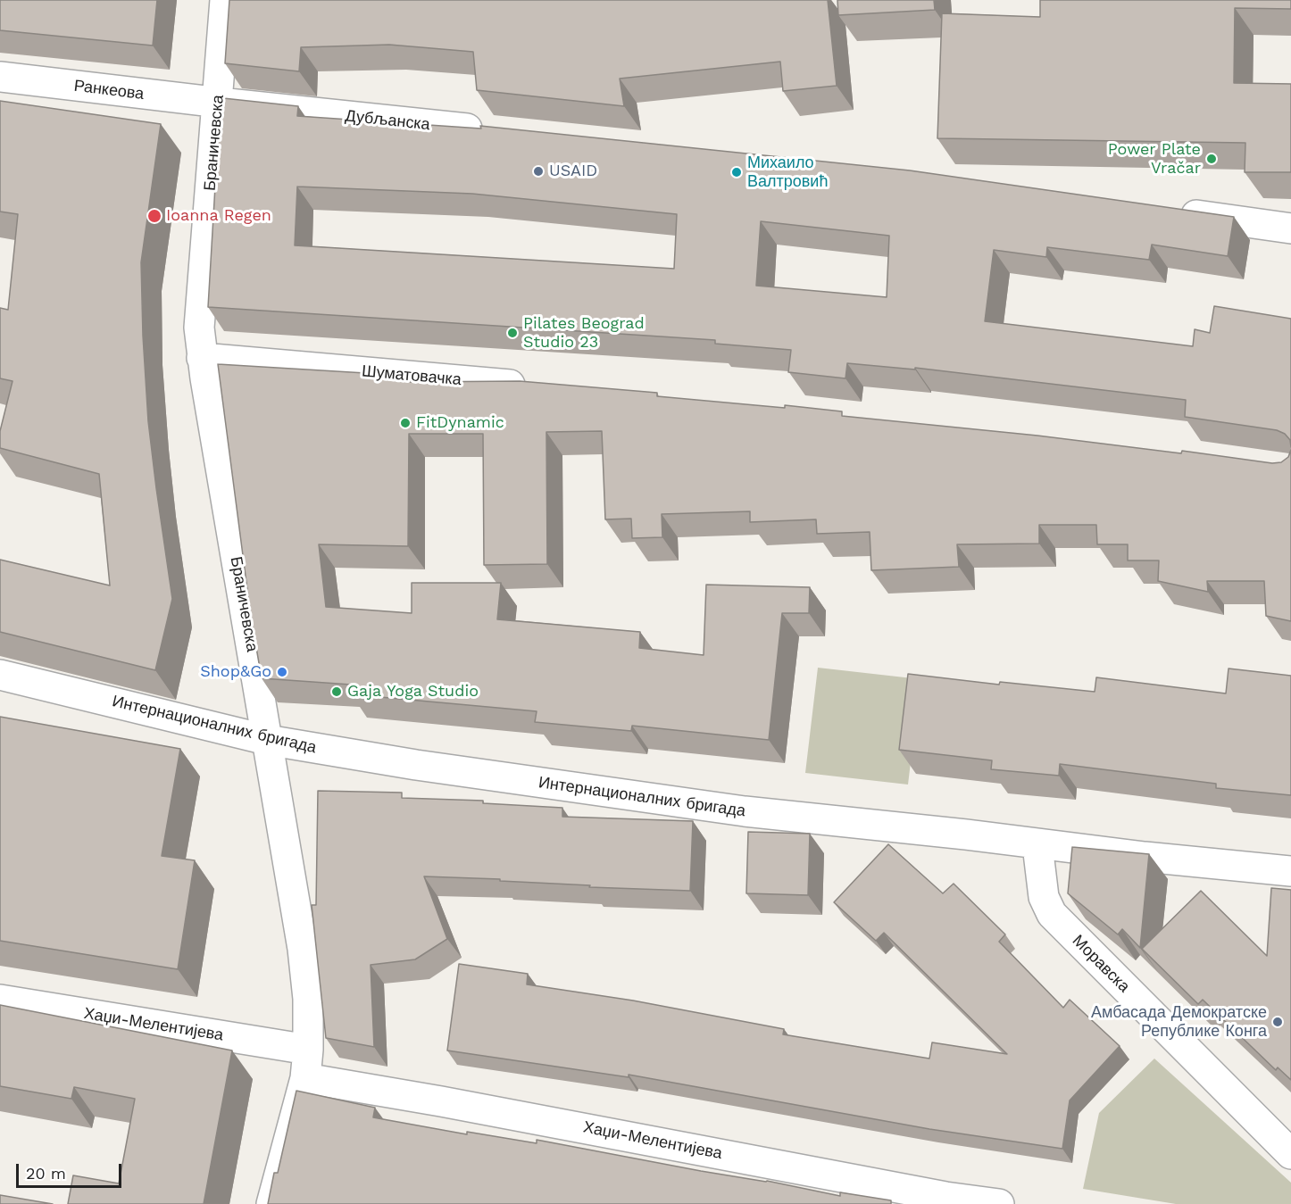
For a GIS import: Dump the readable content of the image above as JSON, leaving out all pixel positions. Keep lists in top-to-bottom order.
{
  "streets": {
    "street": [
      "Ранкеова",
      "Дубљанска",
      "Браничевска",
      "Шуматовачка",
      "Интернационалних бригада",
      "Моравска",
      "Хаџи-Мелентијева"
    ]
  },
  "crossings": [
    ["Ранкеова", "Дубљанска"],
    ["Ранкеова", "Браничевска"],
    ["Дубљанска", "Браничевска"],
    ["Браничевска", "Шуматовачка"],
    ["Браничевска", "Интернационалних бригада"],
    ["Браничевска", "Хаџи-Мелентијева"],
    ["Интернационалних бригада", "Моравска"]
  ],
  "places": [
    "Power Plate Vračar",
    "USAID",
    "Михаило Валтровић",
    "Ioanna Regen",
    "Pilates Beograd Studio 23",
    "FitDynamic",
    "Shop&Go",
    "Gaja Yoga Studio",
    "Амбасада Демократске Републике Конга"
  ],
  "scale_bar": "20 m"
}
